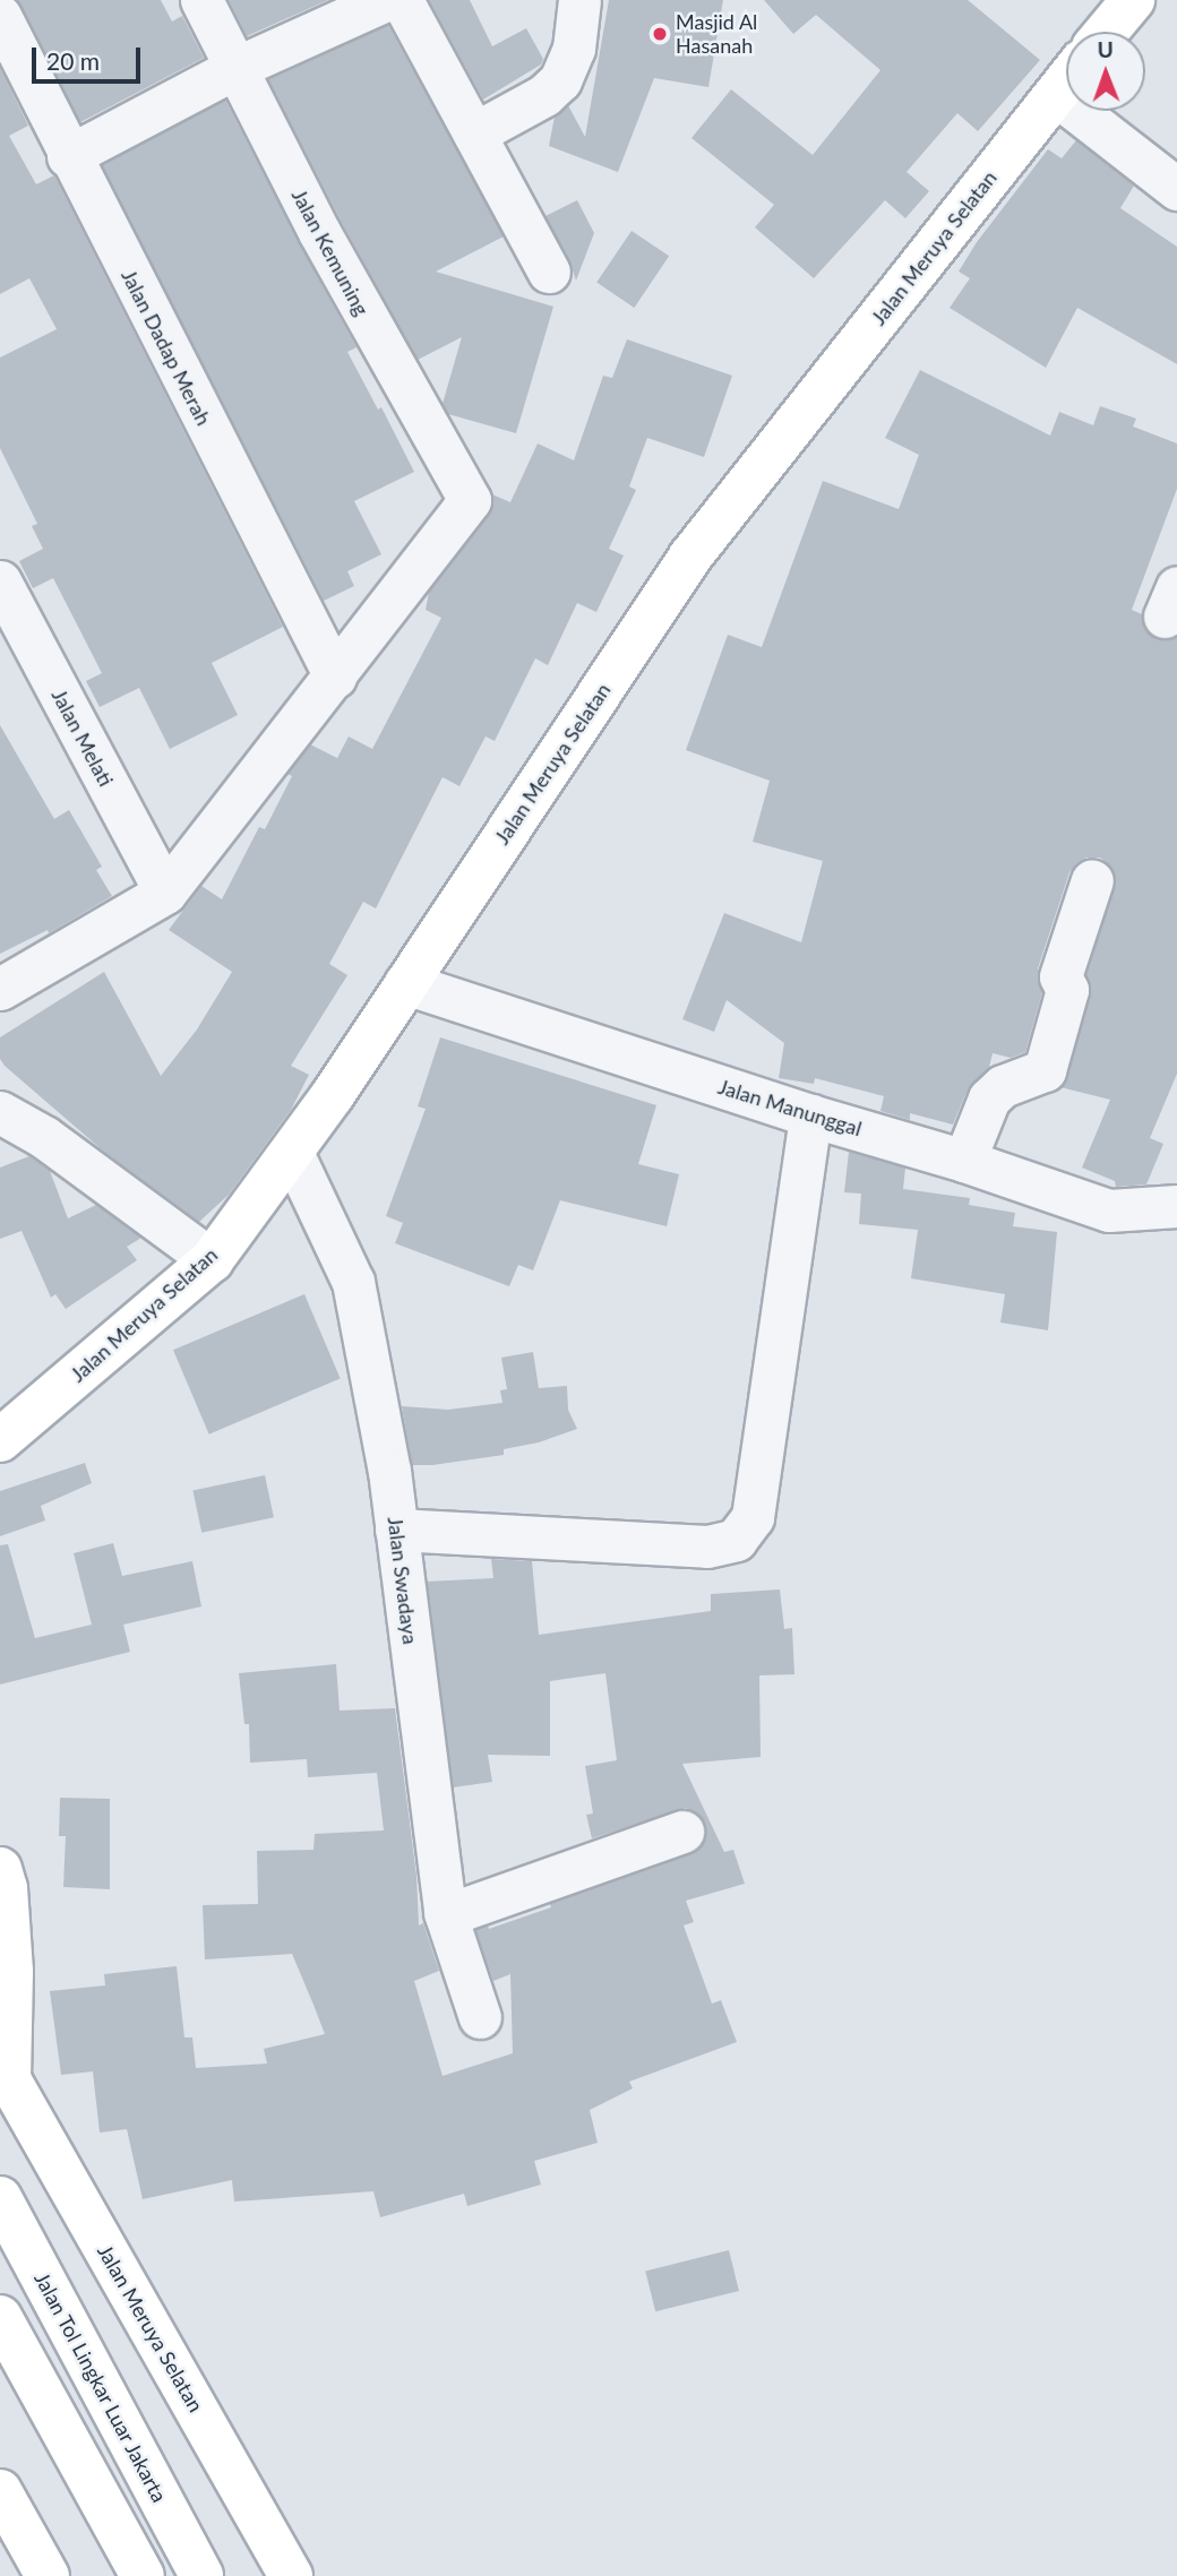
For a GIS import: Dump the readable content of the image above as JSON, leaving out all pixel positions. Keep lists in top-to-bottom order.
{
  "streets": {
    "main road": ["Jalan Meruya Selatan", "Jalan Tol Lingkar Luar Jakarta"],
    "street": [
      "Jalan Kemuning",
      "Jalan Dadap Merah",
      "Jalan Melati",
      "Jalan Manunggal",
      "Jalan Swadaya"
    ]
  },
  "crossings": [
    ["Jalan Meruya Selatan", "Jalan Manunggal"],
    ["Jalan Meruya Selatan", "Jalan Swadaya"],
    ["Jalan Kemuning", "Jalan Dadap Merah"]
  ],
  "places": ["Masjid Al Hasanah"],
  "scale_bar": "20 m",
  "north": "top"
}
